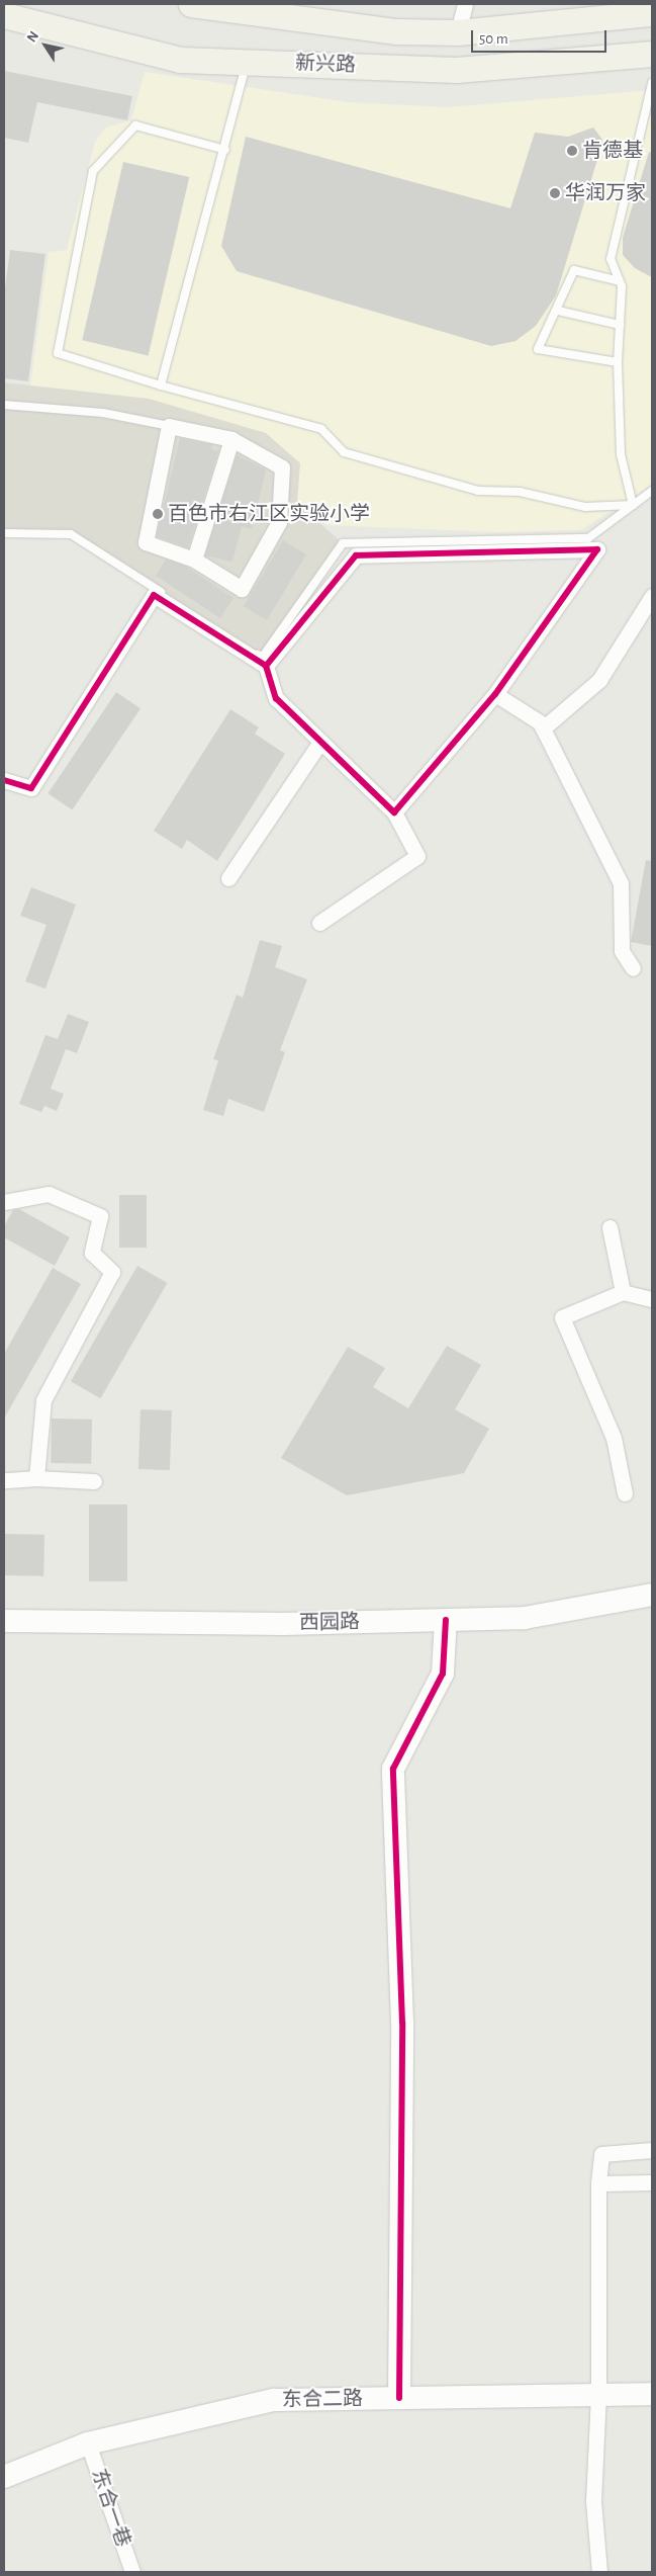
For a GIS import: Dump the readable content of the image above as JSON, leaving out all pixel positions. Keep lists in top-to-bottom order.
{
  "streets": {
    "main road": ["新兴路"],
    "street": ["西园路", "东合二路", "东合一巷"]
  },
  "crossings": [
    ["东合二路", "东合一巷"]
  ],
  "places": ["肯德基", "华润万家", "百色市右江区实验小学"],
  "scale_bar": "50 m",
  "north": "top left"
}
